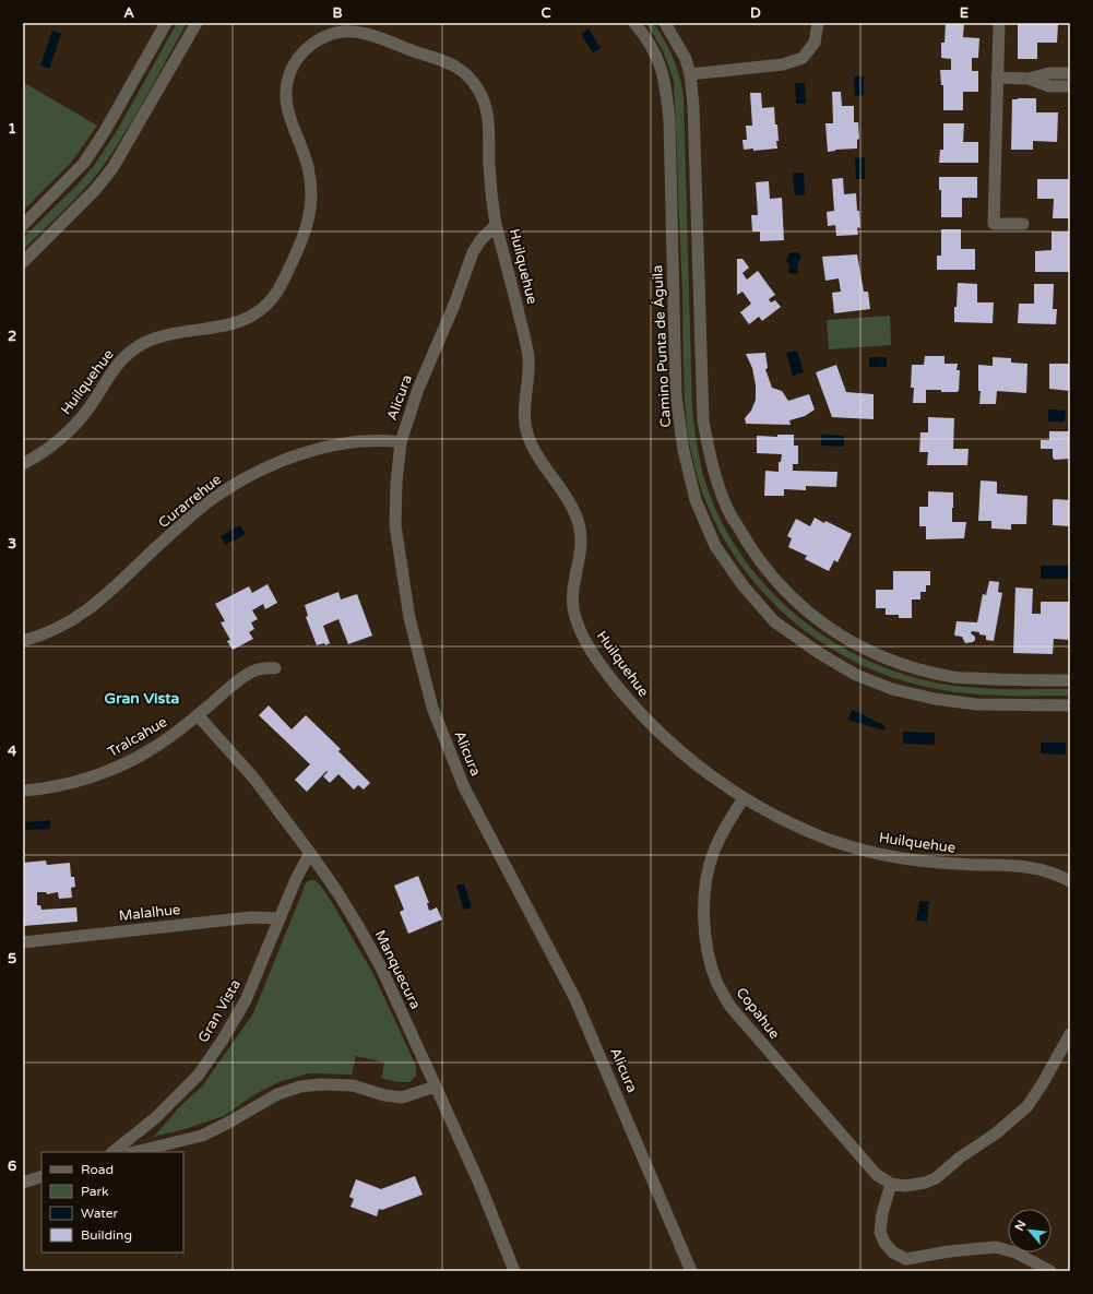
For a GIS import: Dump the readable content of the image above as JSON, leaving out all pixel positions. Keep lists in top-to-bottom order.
{
  "streets": {
    "street": [
      "Huilquehue",
      "Camino Punta de Águila",
      "Alicura",
      "Curarrehue",
      "Tralcahue",
      "Malalhue",
      "Manquecura",
      "Gran Vista",
      "Copahue"
    ]
  },
  "crossings": [
    ["Huilquehue", "Alicura"],
    ["Huilquehue", "Copahue"],
    ["Alicura", "Curarrehue"],
    ["Tralcahue", "Manquecura"],
    ["Malalhue", "Gran Vista"],
    ["Manquecura", "Gran Vista"]
  ],
  "districts": ["Gran Vista"],
  "legend": [
    "Road",
    "Park",
    "Water",
    "Building"
  ],
  "north": "top left",
  "grid": {
    "columns": [
      "A",
      "B",
      "C",
      "D",
      "E"
    ],
    "rows": [
      "1",
      "2",
      "3",
      "4",
      "5",
      "6"
    ]
  }
}
